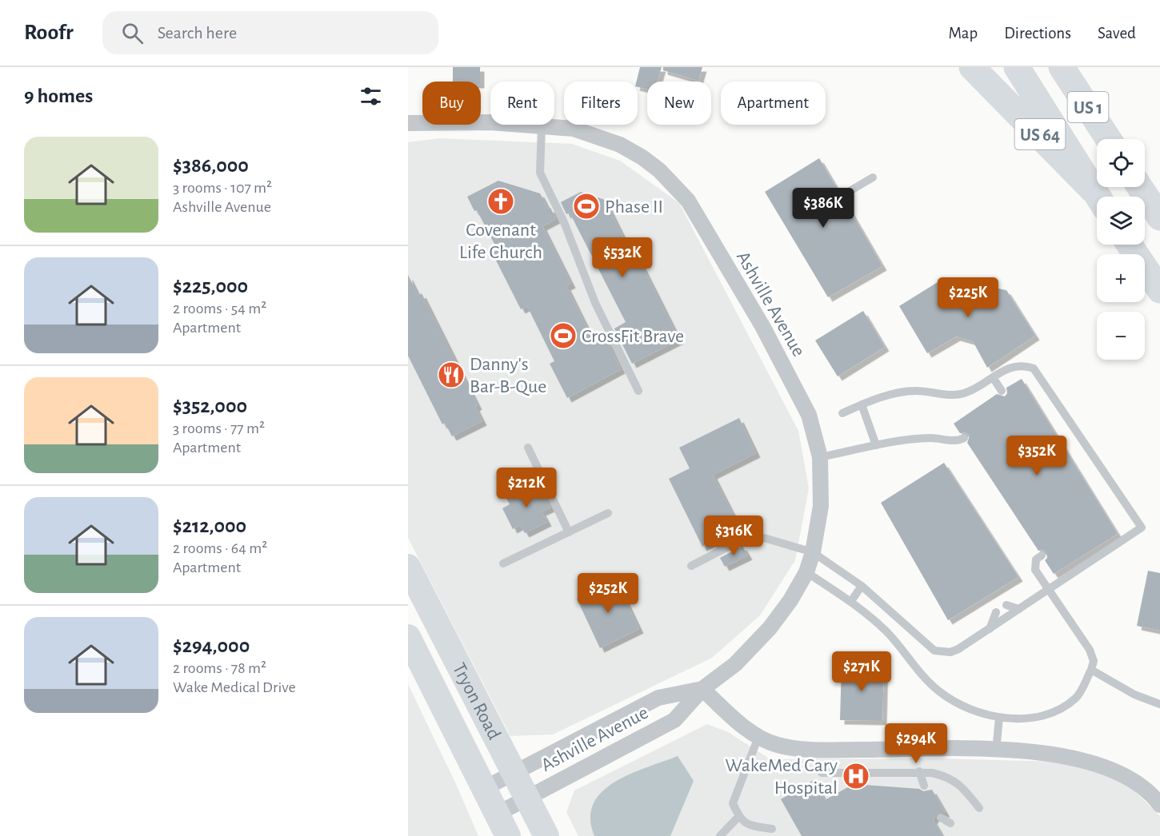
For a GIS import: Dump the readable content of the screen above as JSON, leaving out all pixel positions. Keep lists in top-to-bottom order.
{
  "streets": {
    "highway": ["US 1", "US 64"],
    "main road": ["Tryon Road"],
    "street": ["Ashville Avenue"]
  },
  "crossings": [
    ["Ashville Avenue", "Tryon Road"]
  ],
  "places": {
    "church": ["Covenant Life Church"],
    "sports": ["Phase II", "CrossFit Brave"],
    "restaurant": ["Danny's Bar-B-Que"],
    "hospital": ["WakeMed Cary Hospital"]
  },
  "page": {
    "header": "Roofr",
    "search": "Search here",
    "nav": ["Map", "Directions", "Saved"],
    "heading": "9 homes",
    "chip": [
      "Buy",
      "Rent",
      "Filters",
      "New",
      "Apartment"
    ],
    "list": [
      {
        "name": "$386,000",
        "note": "3 rooms · 107 m² · Ashville Avenue"
      },
      {
        "name": "$225,000",
        "note": "2 rooms · 54 m² · Apartment"
      },
      {
        "name": "$352,000",
        "note": "3 rooms · 77 m² · Apartment"
      },
      {
        "name": "$212,000",
        "note": "2 rooms · 64 m² · Apartment"
      },
      {
        "name": "$294,000",
        "note": "2 rooms · 78 m² · Wake Medical Drive"
      }
    ],
    "map_buttons": ["+", "−"],
    "price": [
      "$386K",
      "$532K",
      "$225K",
      "$352K",
      "$212K",
      "$316K",
      "$252K",
      "$271K",
      "$294K"
    ]
  }
}
